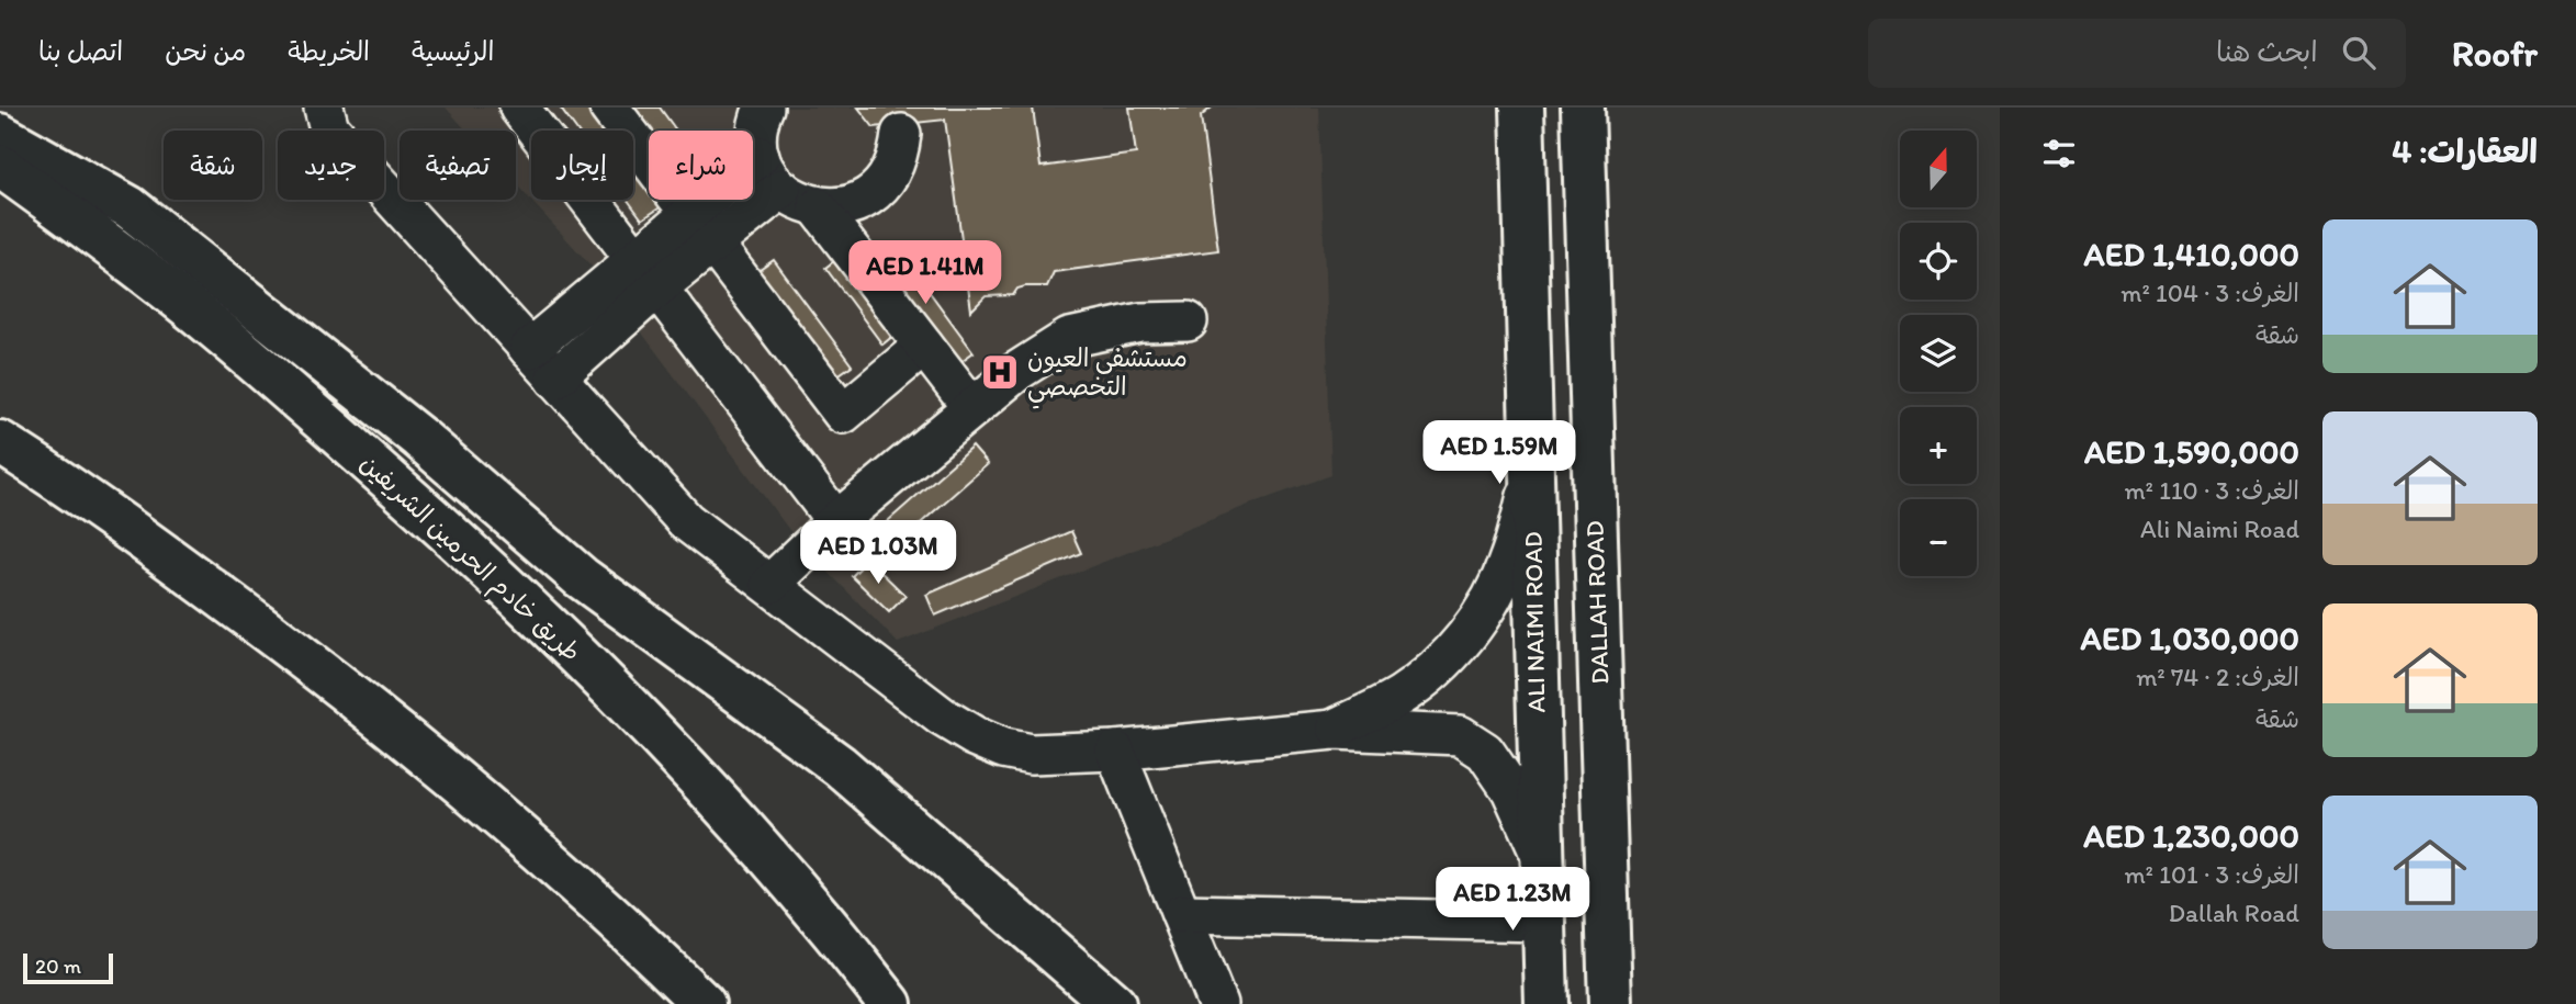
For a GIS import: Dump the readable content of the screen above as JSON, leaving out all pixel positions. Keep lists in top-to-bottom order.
{
  "streets": {
    "main road": ["طريق خادم الحرمين الشريفين", "DALLAH ROAD", "ALI NAIMI ROAD"]
  },
  "places": {
    "hospital": ["مستشفى العيون التخصصي"]
  },
  "scale_bar": "20 m",
  "north": "top",
  "page": {
    "header": "Roofr",
    "search": "ابحث هنا",
    "nav": [
      "الرئيسية",
      "الخريطة",
      "من نحن",
      "اتصل بنا"
    ],
    "heading": "العقارات: 4",
    "map_buttons": ["+", "−"],
    "chip": [
      "شراء",
      "إيجار",
      "تصفية",
      "جديد",
      "شقة"
    ],
    "list": [
      {
        "name": "AED 1,410,000",
        "note": "الغرف: 3 · 104 m² · شقة"
      },
      {
        "name": "AED 1,590,000",
        "note": "الغرف: 3 · 110 m² · Ali Naimi Road"
      },
      {
        "name": "AED 1,030,000",
        "note": "الغرف: 2 · 74 m² · شقة"
      },
      {
        "name": "AED 1,230,000",
        "note": "الغرف: 3 · 101 m² · Dallah Road"
      }
    ],
    "price": [
      "AED 1.41M",
      "AED 1.59M",
      "AED 1.03M",
      "AED 1.23M"
    ],
    "scale": "20 m"
  }
}
